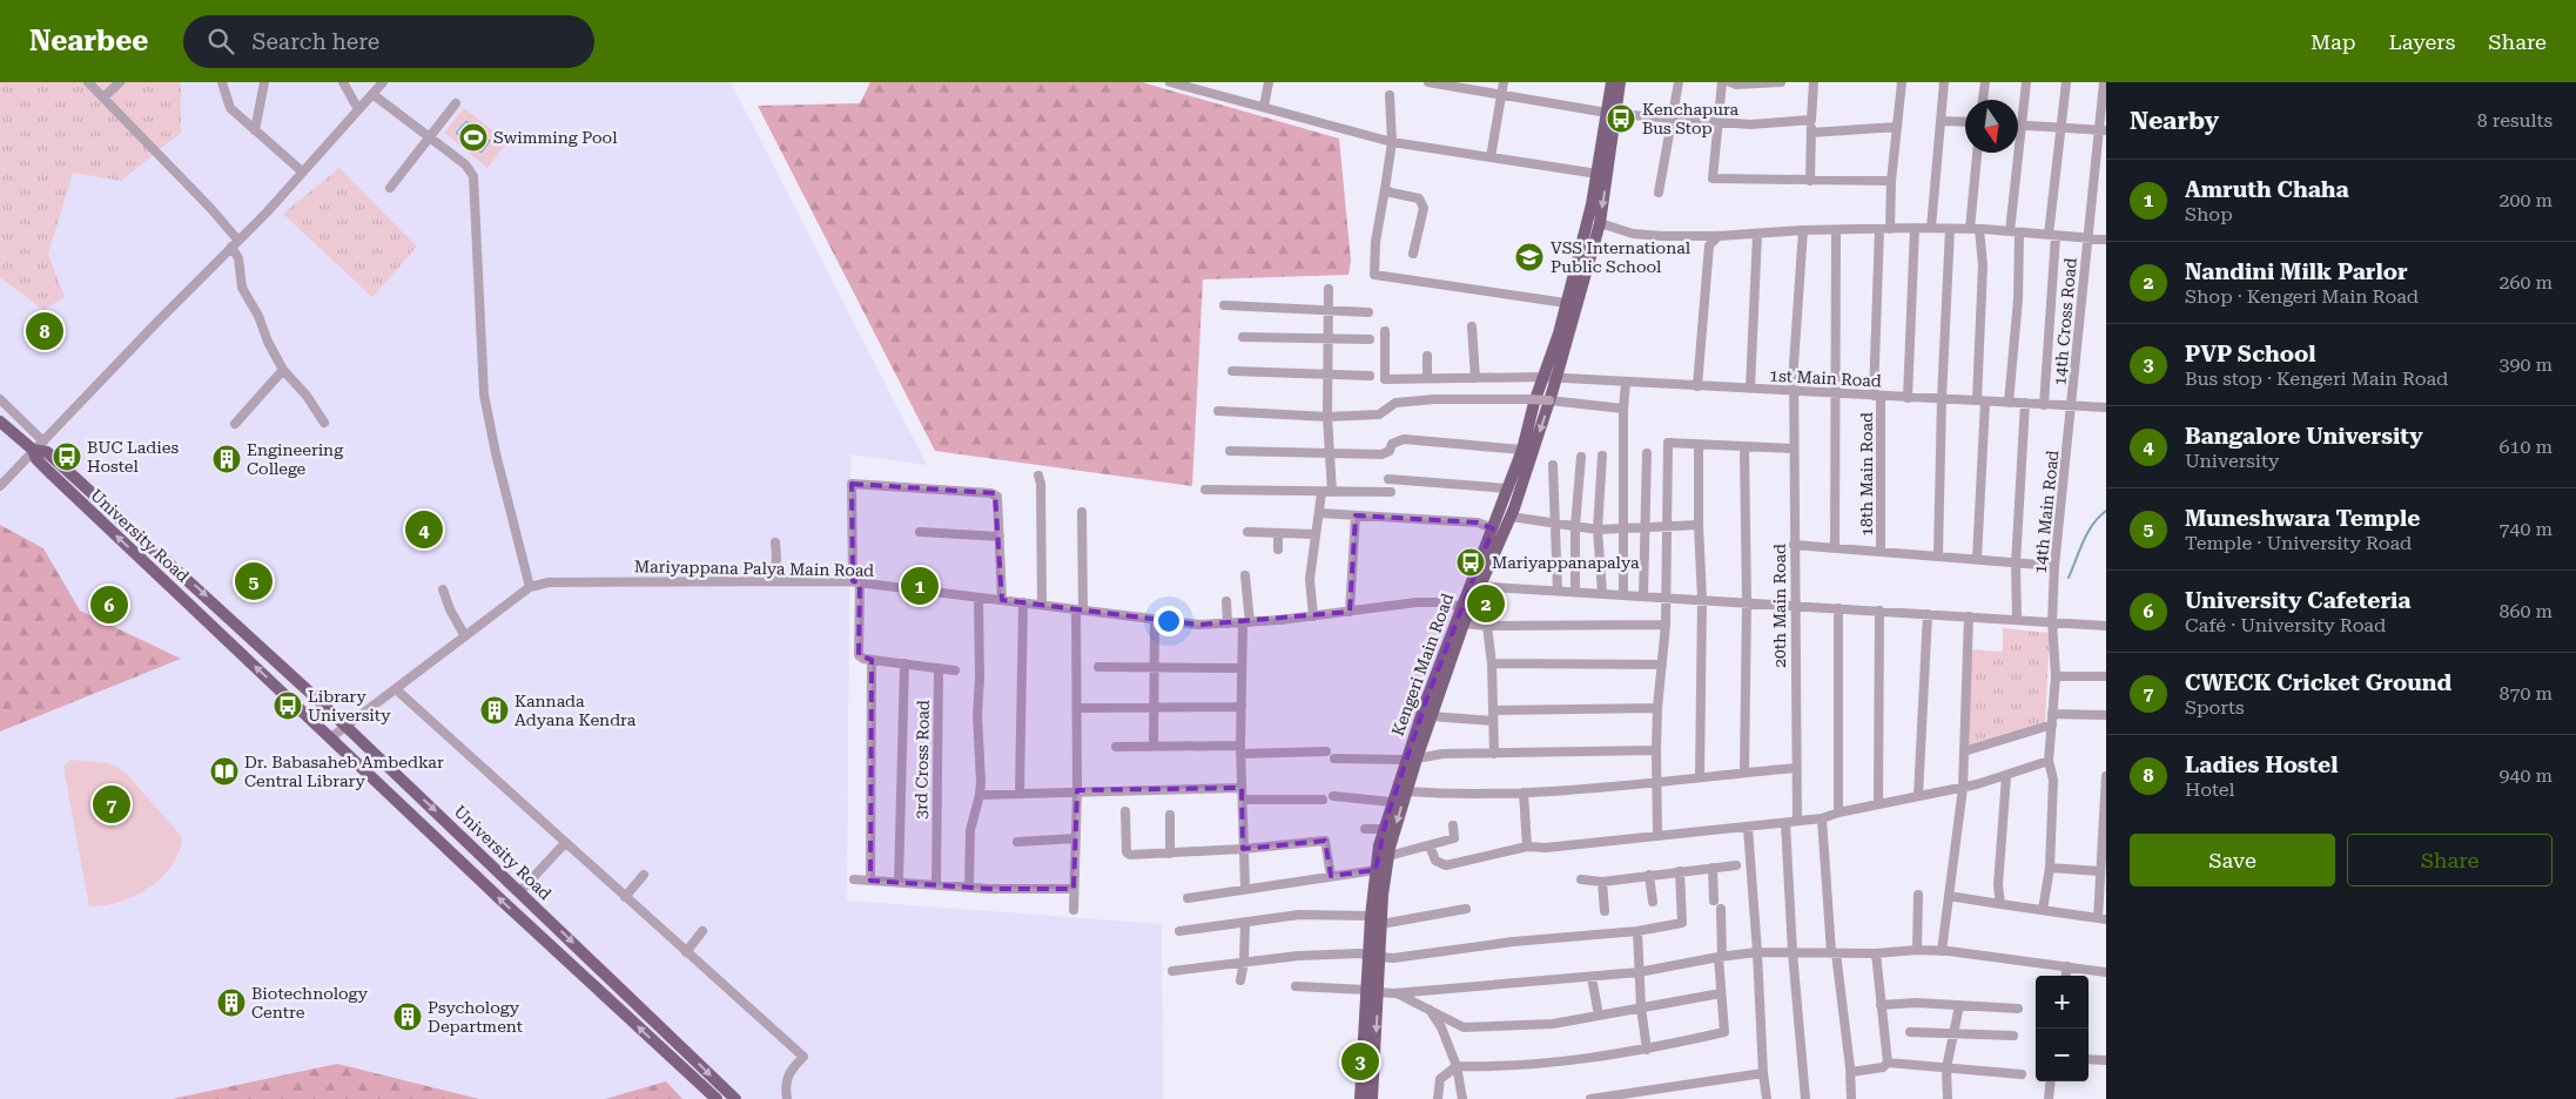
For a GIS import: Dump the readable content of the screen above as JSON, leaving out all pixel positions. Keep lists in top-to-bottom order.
{
  "streets": {
    "main road": ["University Road", "Kengeri Main Road"],
    "street": [
      "14th Cross Road",
      "1st Main Road",
      "18th Main Road",
      "14th Main Road",
      "Mariyappana Palya Main Road",
      "20th Main Road",
      "3rd Cross Road"
    ]
  },
  "crossings": [
    ["14th Cross Road", "1st Main Road"],
    ["14th Cross Road", "14th Main Road"],
    ["1st Main Road", "18th Main Road"],
    ["1st Main Road", "14th Main Road"],
    ["1st Main Road", "20th Main Road"],
    ["1st Main Road", "Kengeri Main Road"],
    ["University Road", "Mariyappana Palya Main Road"],
    ["Mariyappana Palya Main Road", "Kengeri Main Road"]
  ],
  "places": {
    "bus stop": [
      "Kenchapura Bus Stop",
      "BUC Ladies Hostel",
      "Mariyappanapalya",
      "Library University"
    ],
    "sports": ["Swimming Pool"],
    "school or university": ["VSS International Public School"],
    "building": [
      "Engineering College",
      "Kannada Adyana Kendra",
      "Biotechnology Centre",
      "Psychology Department"
    ],
    "library": ["Dr. Babasaheb Ambedkar Central Library"]
  },
  "north": "bottom",
  "page": {
    "header": "Nearbee",
    "search": "Search here",
    "nav": ["Map", "Layers", "Share"],
    "heading": ["Nearby", "8 results"],
    "list": [
      {
        "mark": "1",
        "name": "Amruth Chaha",
        "note": "Shop",
        "value": "200 m"
      },
      {
        "mark": "2",
        "name": "Nandini Milk Parlor",
        "note": "Shop · Kengeri Main Road",
        "value": "260 m"
      },
      {
        "mark": "3",
        "name": "PVP School",
        "note": "Bus stop · Kengeri Main Road",
        "value": "390 m"
      },
      {
        "mark": "4",
        "name": "Bangalore University",
        "note": "University",
        "value": "610 m"
      },
      {
        "mark": "5",
        "name": "Muneshwara Temple",
        "note": "Temple · University Road",
        "value": "740 m"
      },
      {
        "mark": "6",
        "name": "University Cafeteria",
        "note": "Café · University Road",
        "value": "860 m"
      },
      {
        "mark": "7",
        "name": "CWECK Cricket Ground",
        "note": "Sports",
        "value": "870 m"
      },
      {
        "mark": "8",
        "name": "Ladies Hostel",
        "note": "Hotel",
        "value": "940 m"
      }
    ],
    "pins": [
      "8",
      "4",
      "5",
      "1",
      "2",
      "6",
      "7",
      "3"
    ],
    "buttons": ["Save", "Share"],
    "map_buttons": ["+", "−"]
  }
}
